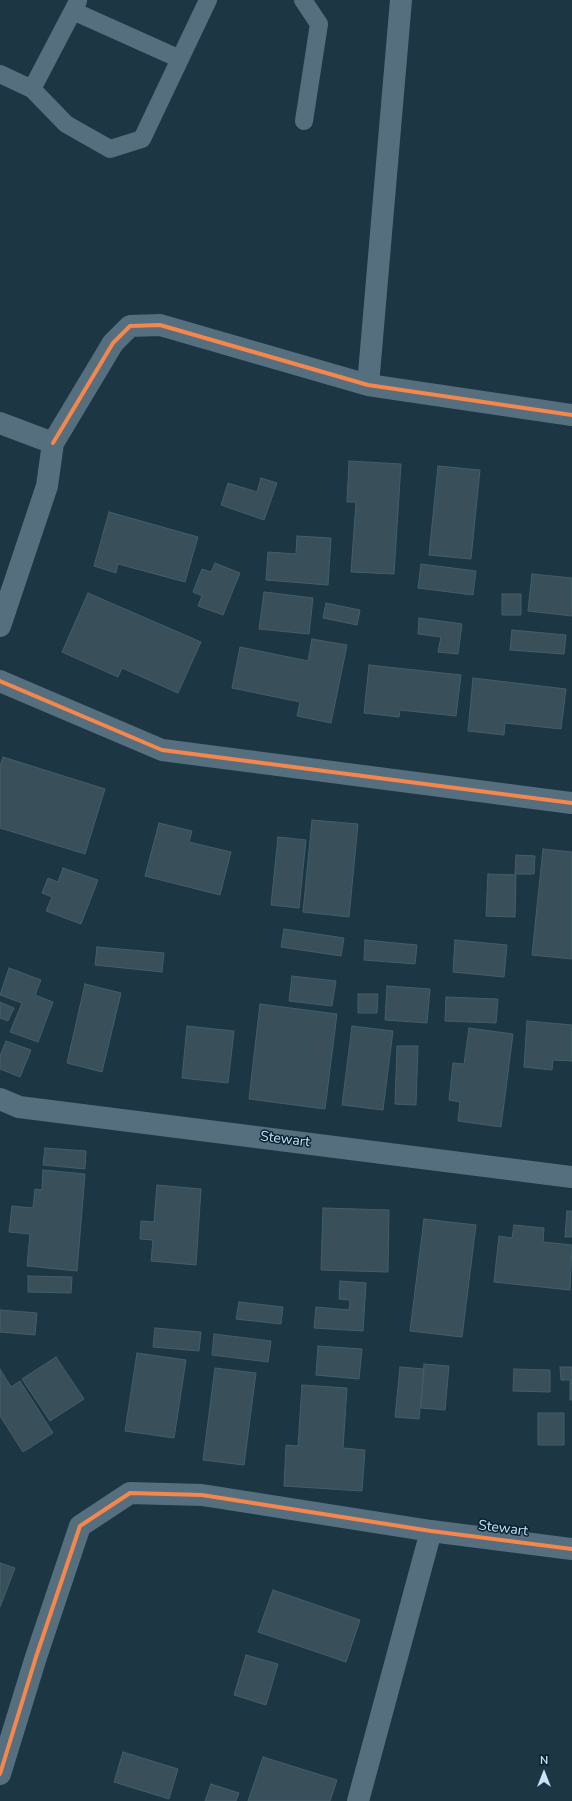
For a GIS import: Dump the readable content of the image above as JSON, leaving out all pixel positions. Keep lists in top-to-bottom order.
{
  "streets": {
    "street": ["Stewart"]
  },
  "north": "top"
}
